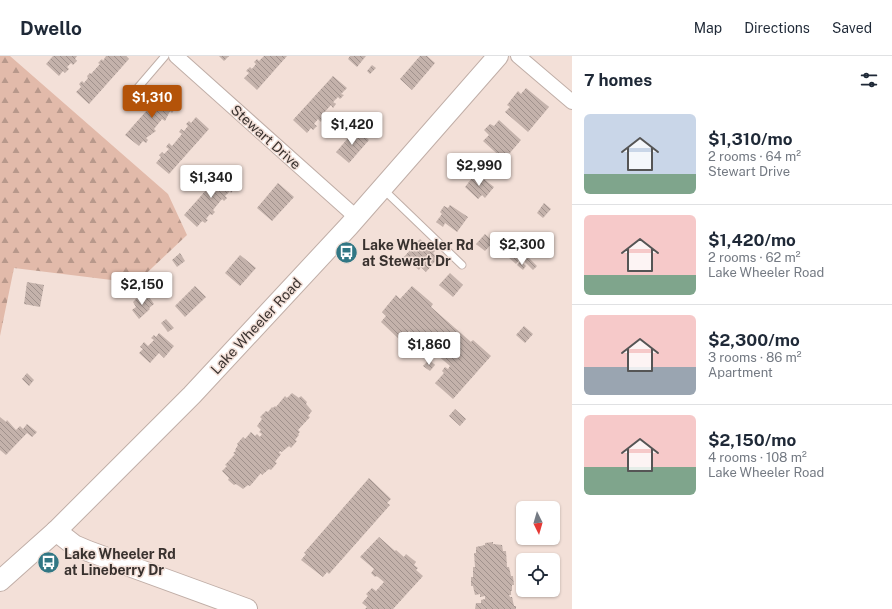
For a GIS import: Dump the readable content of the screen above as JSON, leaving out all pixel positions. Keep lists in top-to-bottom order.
{
  "streets": {
    "main road": ["Lake Wheeler Road"],
    "street": ["Stewart Drive"]
  },
  "crossings": [
    ["Stewart Drive", "Lake Wheeler Road"]
  ],
  "places": {
    "bus stop": ["Lake Wheeler Rd at Stewart Dr", "Lake Wheeler Rd at Lineberry Dr"]
  },
  "north": "bottom",
  "page": {
    "header": "Dwello",
    "nav": ["Map", "Directions", "Saved"],
    "heading": "7 homes",
    "price": [
      "$1,310",
      "$1,420",
      "$2,990",
      "$1,340",
      "$2,300",
      "$2,150",
      "$1,860"
    ],
    "list": [
      {
        "name": "$1,310/mo",
        "note": "2 rooms · 64 m² · Stewart Drive"
      },
      {
        "name": "$1,420/mo",
        "note": "2 rooms · 62 m² · Lake Wheeler Road"
      },
      {
        "name": "$2,300/mo",
        "note": "3 rooms · 86 m² · Apartment"
      },
      {
        "name": "$2,150/mo",
        "note": "4 rooms · 108 m² · Lake Wheeler Road"
      }
    ]
  }
}
